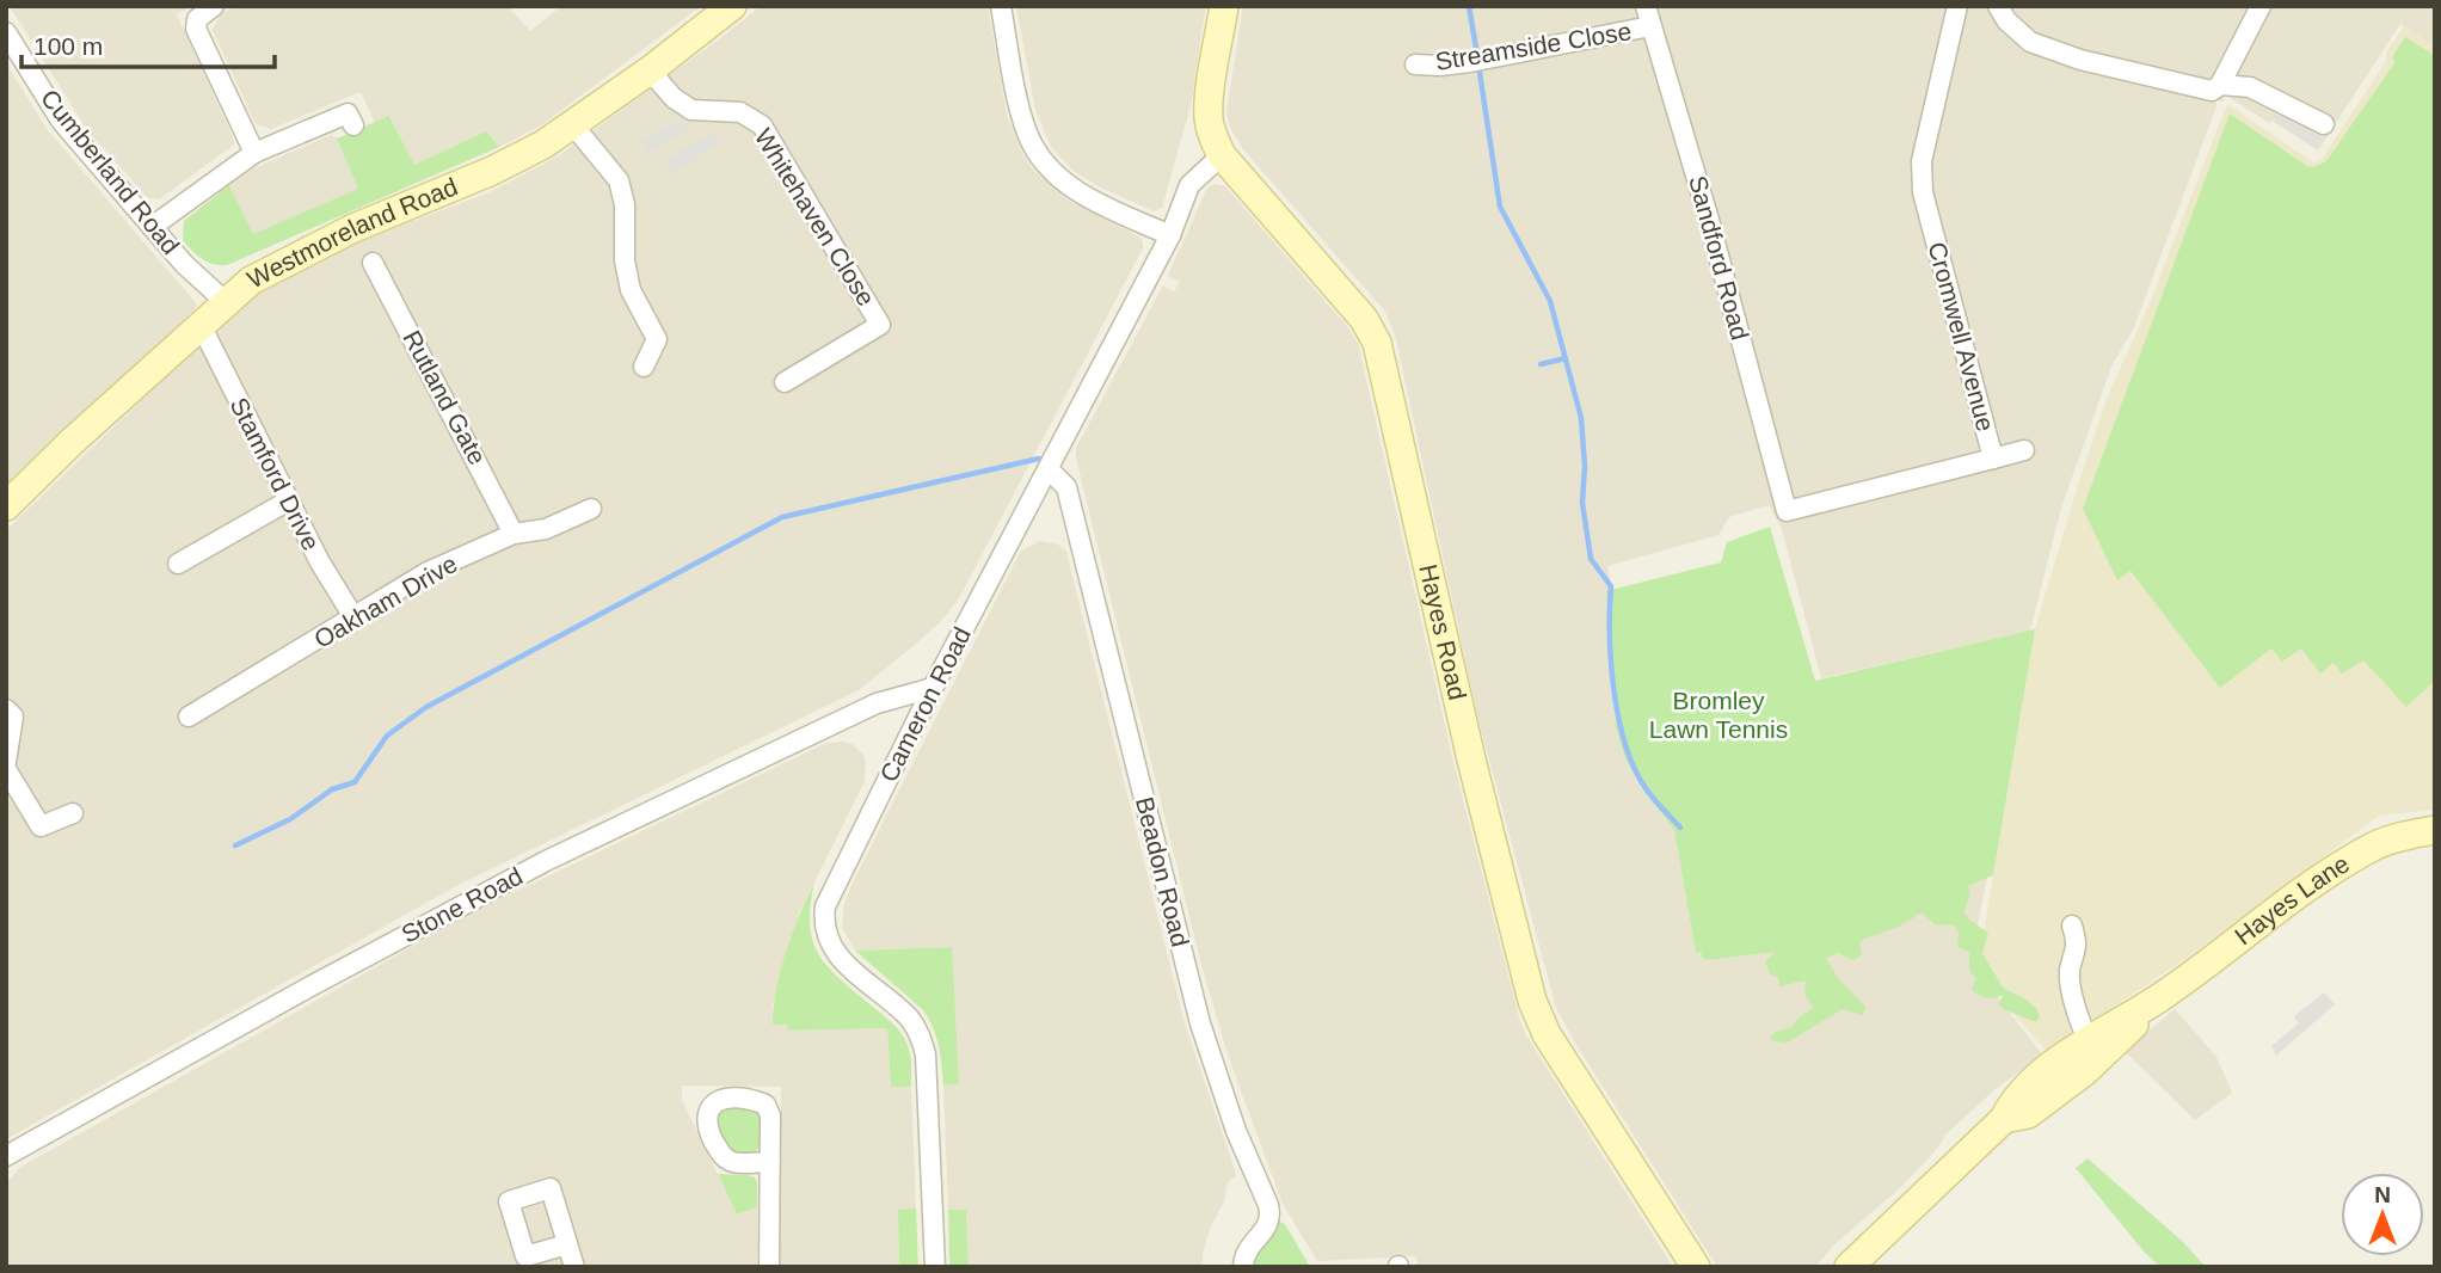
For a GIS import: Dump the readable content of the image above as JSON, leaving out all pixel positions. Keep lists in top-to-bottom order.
{
  "streets": {
    "main road": ["Westmoreland Road", "Hayes Road", "Hayes Lane"],
    "street": [
      "Streamside Close",
      "Cumberland Road",
      "Whitehaven Close",
      "Sandford Road",
      "Cromwell Avenue",
      "Rutland Gate",
      "Stamford Drive",
      "Oakham Drive",
      "Cameron Road",
      "Beadon Road",
      "Stone Road"
    ]
  },
  "crossings": [
    ["Streamside Close", "Sandford Road"],
    ["Cumberland Road", "Westmoreland Road"],
    ["Whitehaven Close", "Westmoreland Road"],
    ["Westmoreland Road", "Stamford Drive"],
    ["Sandford Road", "Cromwell Avenue"],
    ["Rutland Gate", "Oakham Drive"],
    ["Stamford Drive", "Oakham Drive"],
    ["Hayes Road", "Cameron Road"],
    ["Cameron Road", "Beadon Road"],
    ["Cameron Road", "Stone Road"]
  ],
  "parks": ["Bromley Lawn Tennis"],
  "scale_bar": "100 m",
  "north": "top"
}
